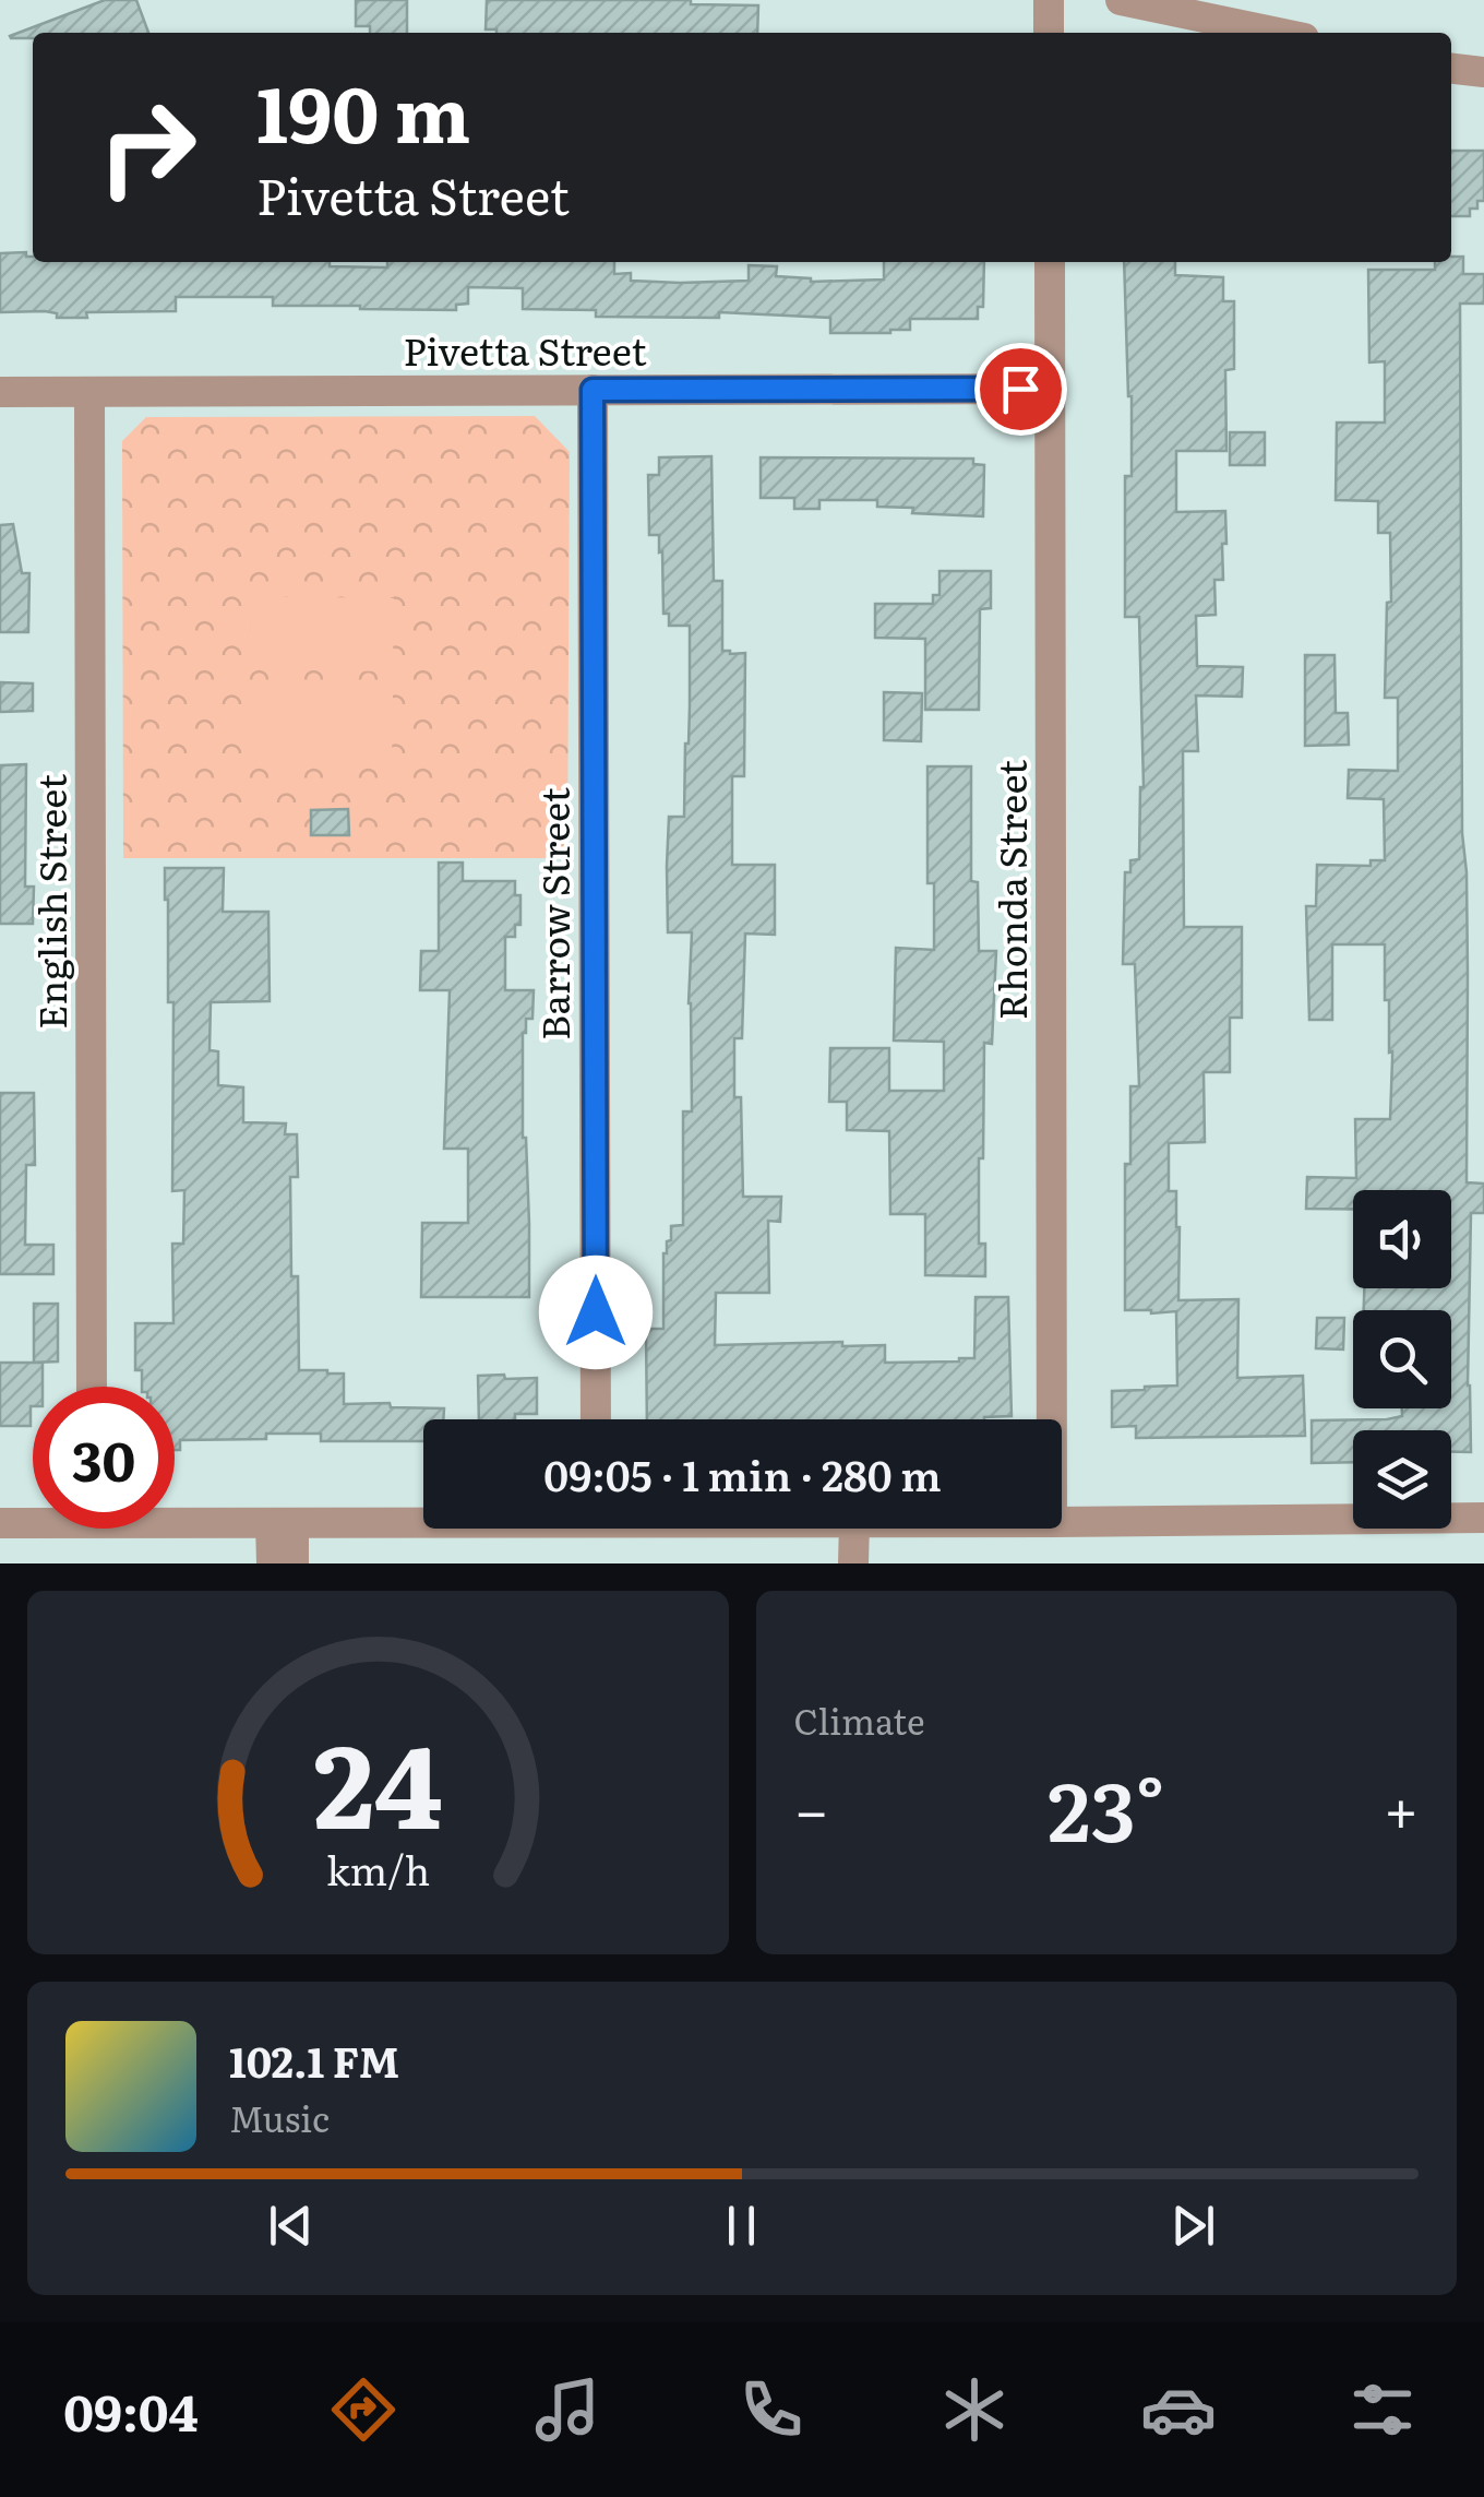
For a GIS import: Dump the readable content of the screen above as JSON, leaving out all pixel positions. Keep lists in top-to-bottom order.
{
  "streets": {
    "street": [
      "Pivetta Street",
      "Rhonda Street",
      "English Street",
      "Barrow Street"
    ]
  },
  "crossings": [
    ["Pivetta Street", "Rhonda Street"],
    ["Pivetta Street", "English Street"],
    ["Pivetta Street", "Barrow Street"]
  ],
  "page": {
    "turn": ["190 m", "Pivetta Street"],
    "limit": "30",
    "trip": "09:05 · 1 min · 280 m",
    "tile": "Climate",
    "heat": ["−", "23°", "+"],
    "song": ["102.1 FM", "Music"],
    "tabs": "09:04",
    "gauge": ["24", "km/h"]
  }
}
